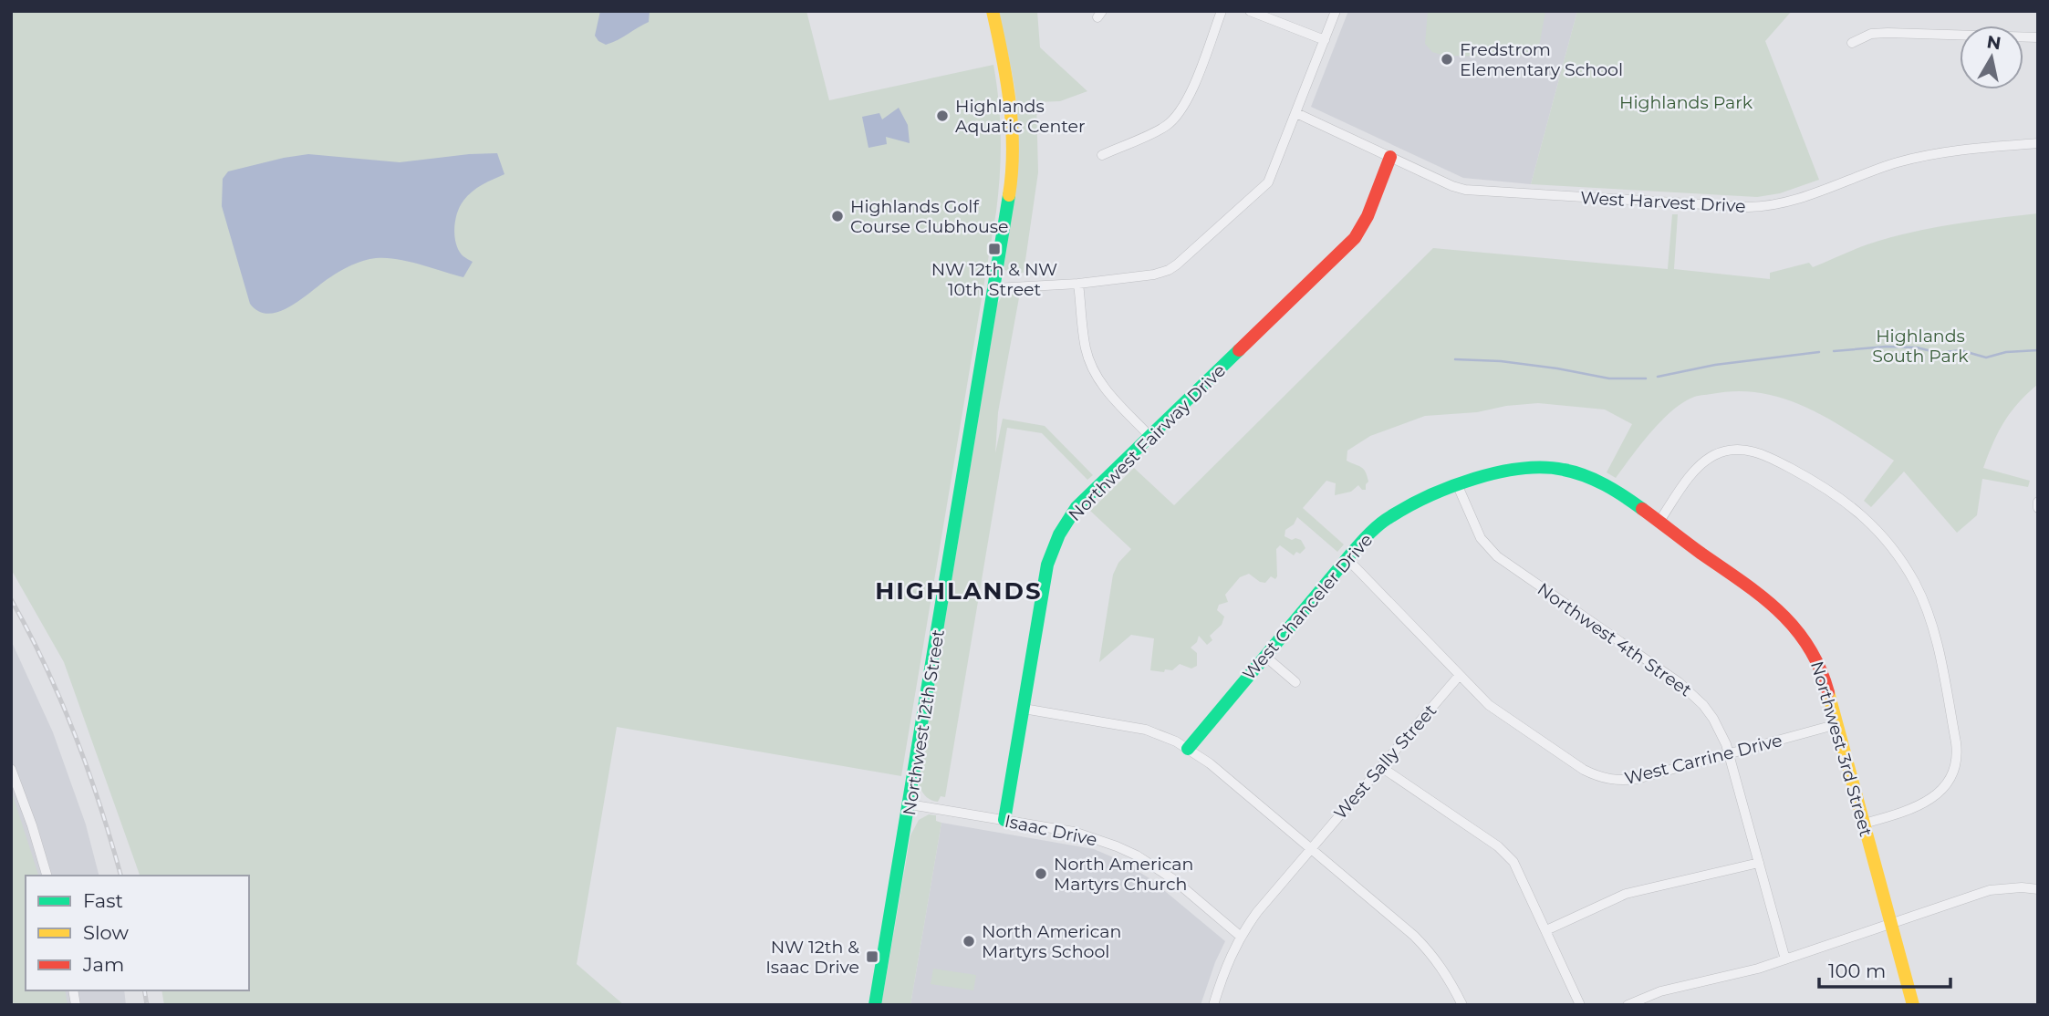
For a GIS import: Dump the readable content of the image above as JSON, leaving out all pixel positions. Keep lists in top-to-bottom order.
{
  "streets": {
    "street": [
      "West Harvest Drive",
      "Northwest Fairway Drive",
      "West Chanceler Drive",
      "Northwest 4th Street",
      "Northwest 12th Street",
      "Northwest 3rd Street",
      "West Carrine Drive",
      "West Sally Street",
      "Isaac Drive"
    ]
  },
  "crossings": [
    ["West Harvest Drive", "Northwest Fairway Drive"],
    ["Northwest Fairway Drive", "Isaac Drive"],
    ["West Chanceler Drive", "Northwest 4th Street"],
    ["West Chanceler Drive", "Northwest 3rd Street"],
    ["West Chanceler Drive", "West Carrine Drive"],
    ["Northwest 4th Street", "West Carrine Drive"],
    ["Northwest 12th Street", "Isaac Drive"],
    ["Northwest 3rd Street", "West Carrine Drive"],
    ["West Carrine Drive", "West Sally Street"],
    ["West Sally Street", "Isaac Drive"]
  ],
  "districts": ["HIGHLANDS"],
  "parks": ["Highlands Park", "Highlands South Park"],
  "places": {
    "other": [
      "Fredstrom Elementary School",
      "Highlands Aquatic Center",
      "Highlands Golf Course Clubhouse",
      "North American Martyrs Church",
      "North American Martyrs School"
    ],
    "transit": ["NW 12th & NW 10th Street", "NW 12th & Isaac Drive"]
  },
  "legend": ["Fast", "Slow", "Jam"],
  "scale_bar": "100 m",
  "north": "top"
}
